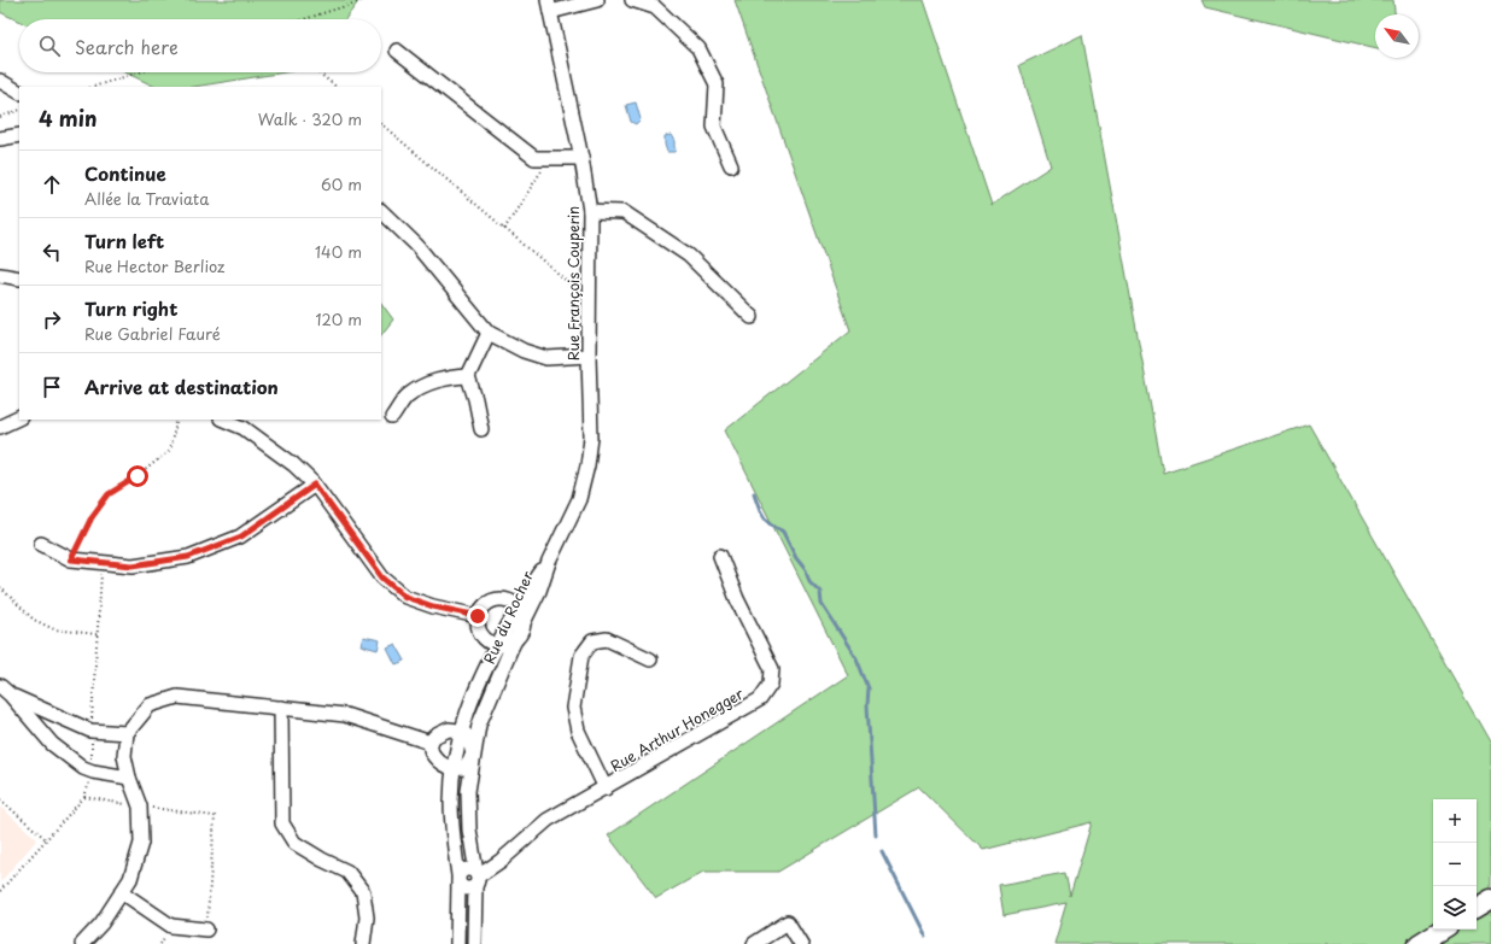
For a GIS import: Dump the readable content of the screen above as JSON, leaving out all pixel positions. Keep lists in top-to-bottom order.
{
  "streets": {
    "street": ["Rue François Couperin", "Rue du Rocher", "Rue Arthur Honegger"]
  },
  "crossings": [
    ["Rue François Couperin", "Rue du Rocher"],
    ["Rue du Rocher", "Rue Arthur Honegger"]
  ],
  "north": "top left",
  "page": {
    "search": "Search here",
    "heading": ["4 min", "Walk · 320 m"],
    "list": [
      ["Continue", "Allée la Traviata", "60 m"],
      ["Turn left", "Rue Hector Berlioz", "140 m"],
      ["Turn right", "Rue Gabriel Fauré", "120 m"],
      "Arrive at destination"
    ],
    "map_buttons": ["+", "−"]
  }
}
